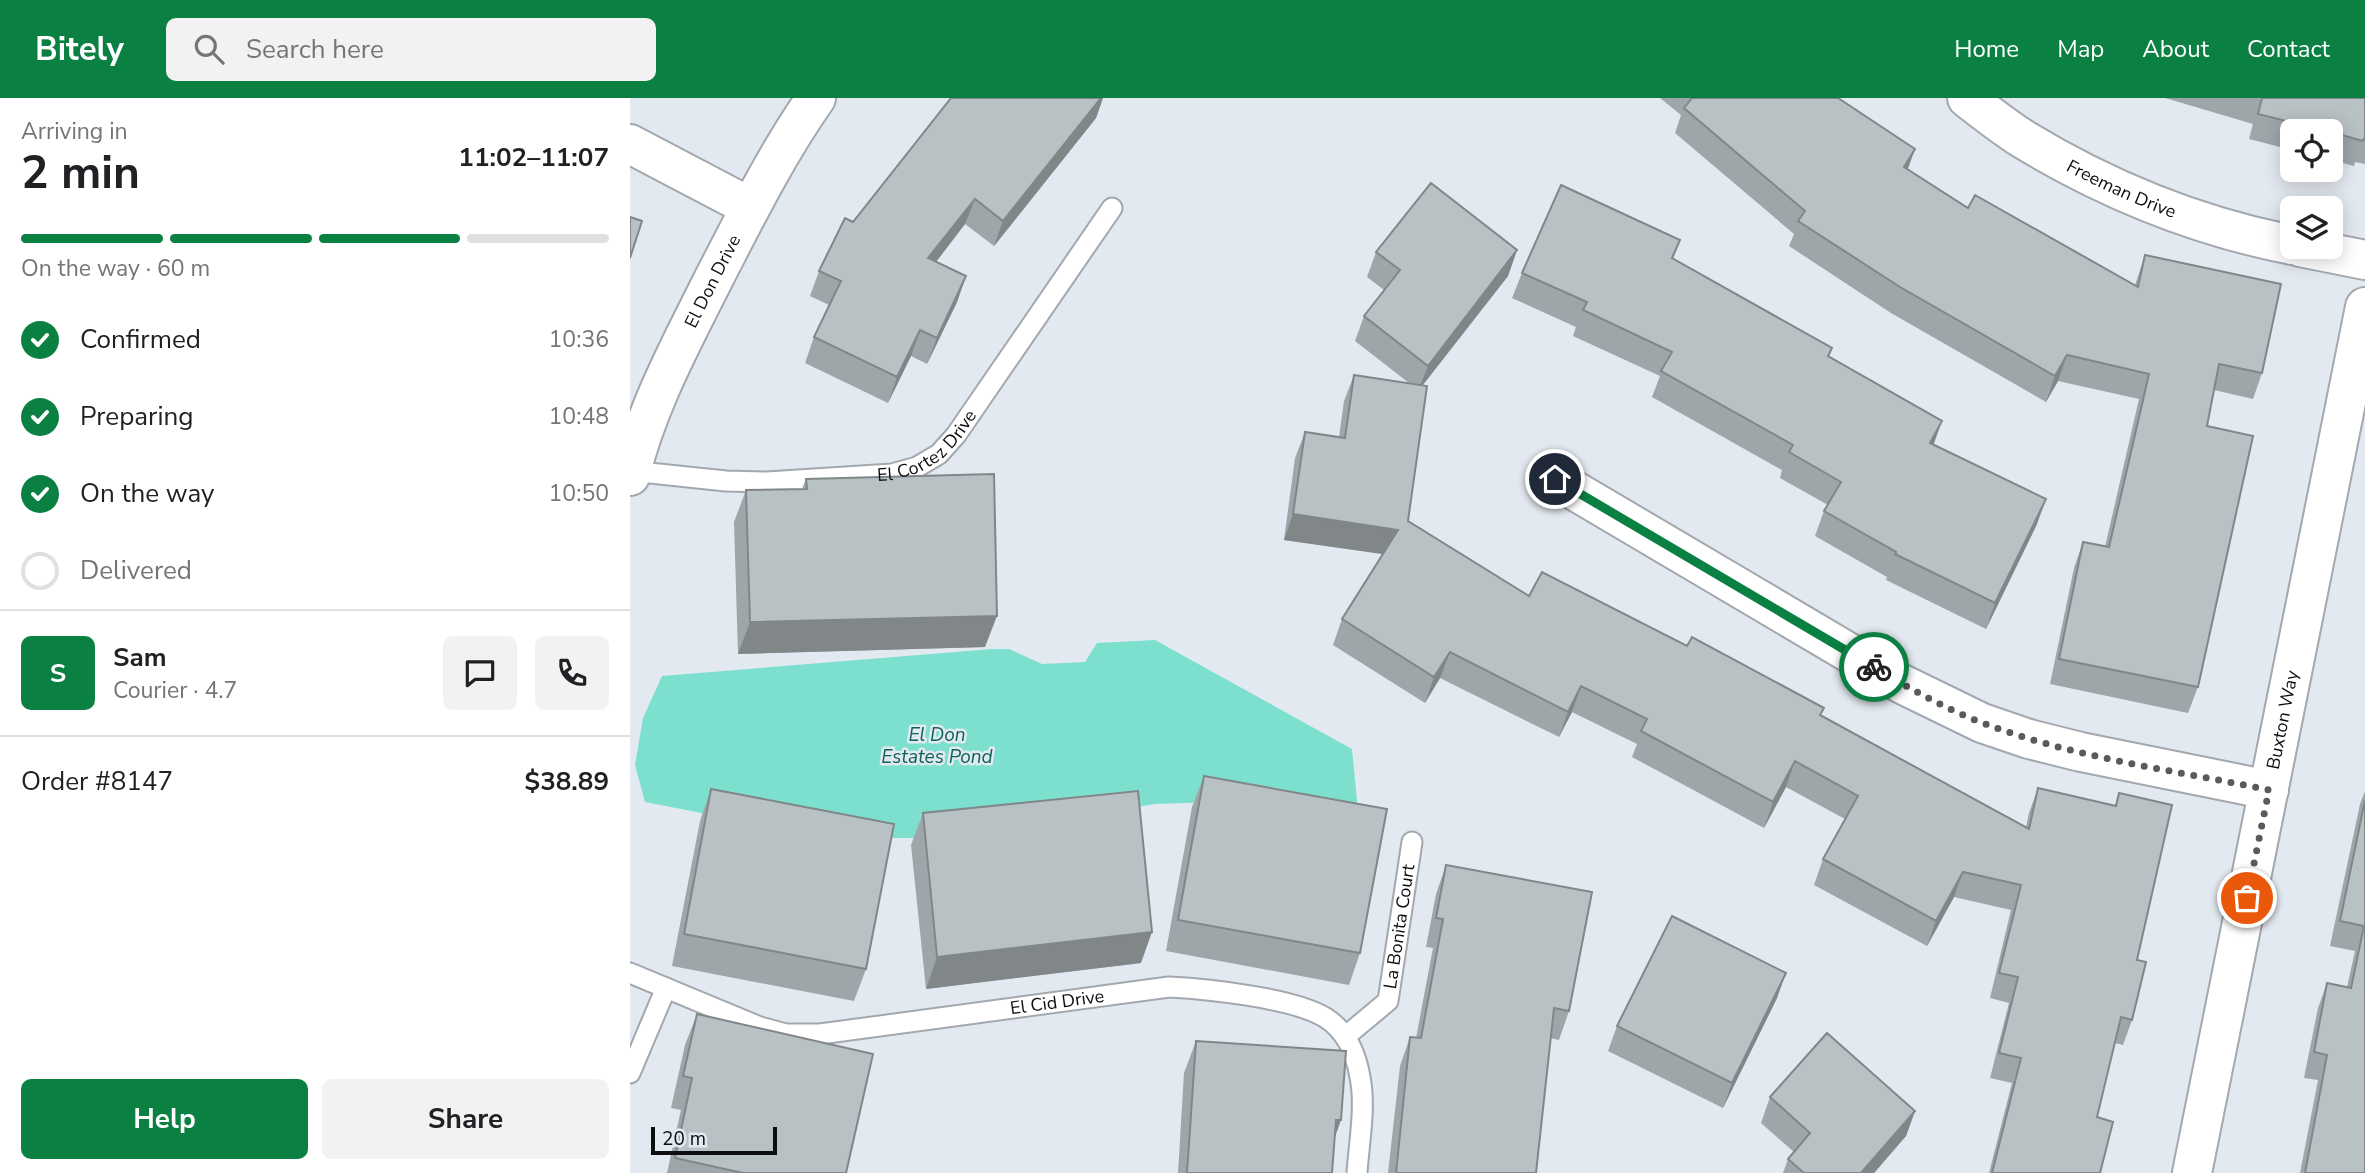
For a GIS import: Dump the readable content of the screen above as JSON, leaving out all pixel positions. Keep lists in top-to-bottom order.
{
  "streets": {
    "street": ["Freeman Drive", "El Don Drive", "Buxton Way"],
    "lane": ["El Cortez Drive", "La Bonita Court", "El Cid Drive"]
  },
  "crossings": [
    ["El Don Drive", "El Cortez Drive"],
    ["La Bonita Court", "El Cid Drive"]
  ],
  "water": ["El Don Estates Pond"],
  "scale_bar": "20 m",
  "page": {
    "header": "Bitely",
    "search": "Search here",
    "nav": [
      "Home",
      "Map",
      "About",
      "Contact"
    ],
    "heading": ["2 min", "Arriving in", "11:02–11:07"],
    "panel": [
      "Sam",
      "Courier · 4.7",
      "Order #8147",
      "$38.89"
    ],
    "bar": "On the way · 60 m",
    "list": [
      ["Confirmed", "10:36"],
      ["Preparing", "10:48"],
      ["On the way", "10:50"],
      "Delivered"
    ],
    "round": "S",
    "buttons": ["Help", "Share"],
    "scale": "20 m"
  }
}
